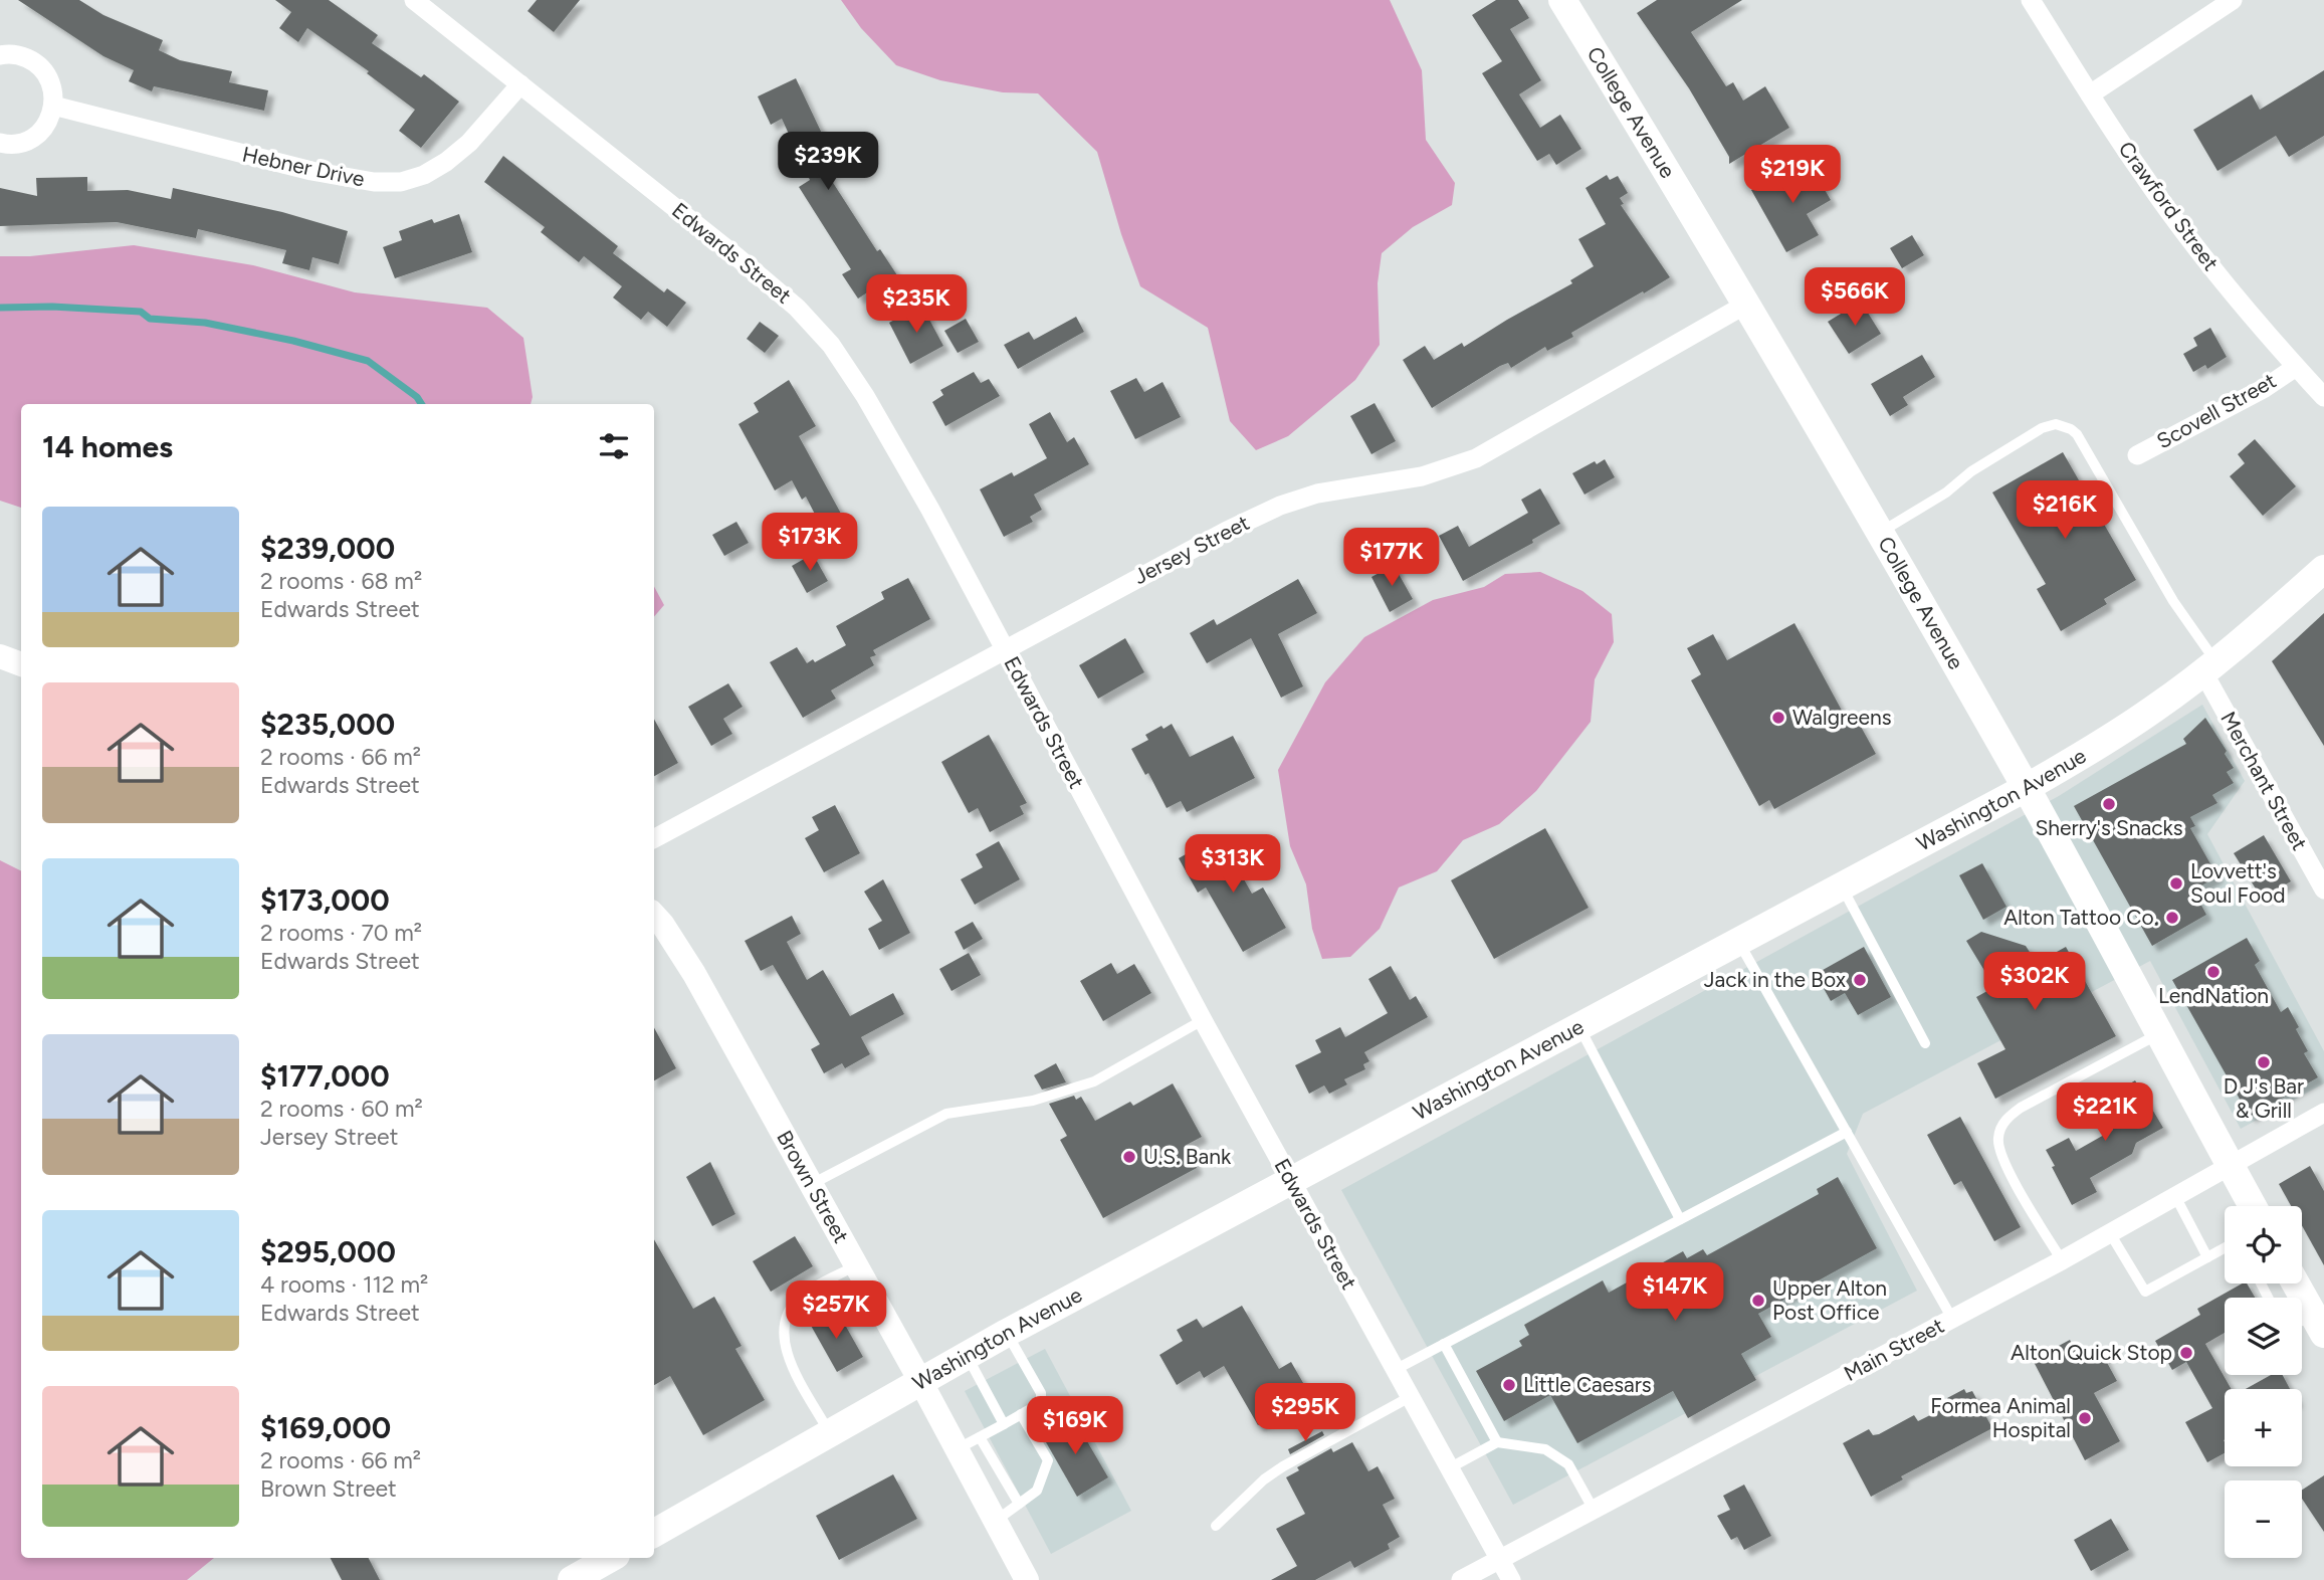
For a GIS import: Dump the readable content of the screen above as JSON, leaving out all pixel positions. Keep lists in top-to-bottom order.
{
  "streets": {
    "main road": ["College Avenue", "Washington Avenue"],
    "street": [
      "Hebner Drive",
      "Crawford Street",
      "Edwards Street",
      "Scovell Street",
      "Jersey Street",
      "Merchant Street",
      "Brown Street",
      "Main Street"
    ]
  },
  "crossings": [
    ["College Avenue", "Jersey Street"],
    ["College Avenue", "Washington Avenue"],
    ["College Avenue", "Main Street"],
    ["Hebner Drive", "Edwards Street"],
    ["Crawford Street", "Scovell Street"],
    ["Edwards Street", "Jersey Street"],
    ["Edwards Street", "Washington Avenue"],
    ["Edwards Street", "Main Street"],
    ["Merchant Street", "Washington Avenue"],
    ["Washington Avenue", "Brown Street"]
  ],
  "places": [
    "Walgreens",
    "Sherry's Snacks",
    "Lovvett's Soul Food",
    "Alton Tattoo Co.",
    "LendNation",
    "Jack in the Box",
    "D J's Bar & Grill",
    "U.S. Bank",
    "Upper Alton Post Office",
    "Alton Quick Stop",
    "Little Caesars",
    "Formea Animal Hospital"
  ],
  "page": {
    "price": [
      "$239K",
      "$219K",
      "$566K",
      "$235K",
      "$216K",
      "$173K",
      "$177K",
      "$313K",
      "$302K",
      "$221K",
      "$147K",
      "$257K",
      "$295K",
      "$169K"
    ],
    "heading": "14 homes",
    "list": [
      {
        "name": "$239,000",
        "note": "2 rooms · 68 m² · Edwards Street"
      },
      {
        "name": "$235,000",
        "note": "2 rooms · 66 m² · Edwards Street"
      },
      {
        "name": "$173,000",
        "note": "2 rooms · 70 m² · Edwards Street"
      },
      {
        "name": "$177,000",
        "note": "2 rooms · 60 m² · Jersey Street"
      },
      {
        "name": "$295,000",
        "note": "4 rooms · 112 m² · Edwards Street"
      },
      {
        "name": "$169,000",
        "note": "2 rooms · 66 m² · Brown Street"
      }
    ],
    "map_buttons": ["+", "−"]
  }
}
